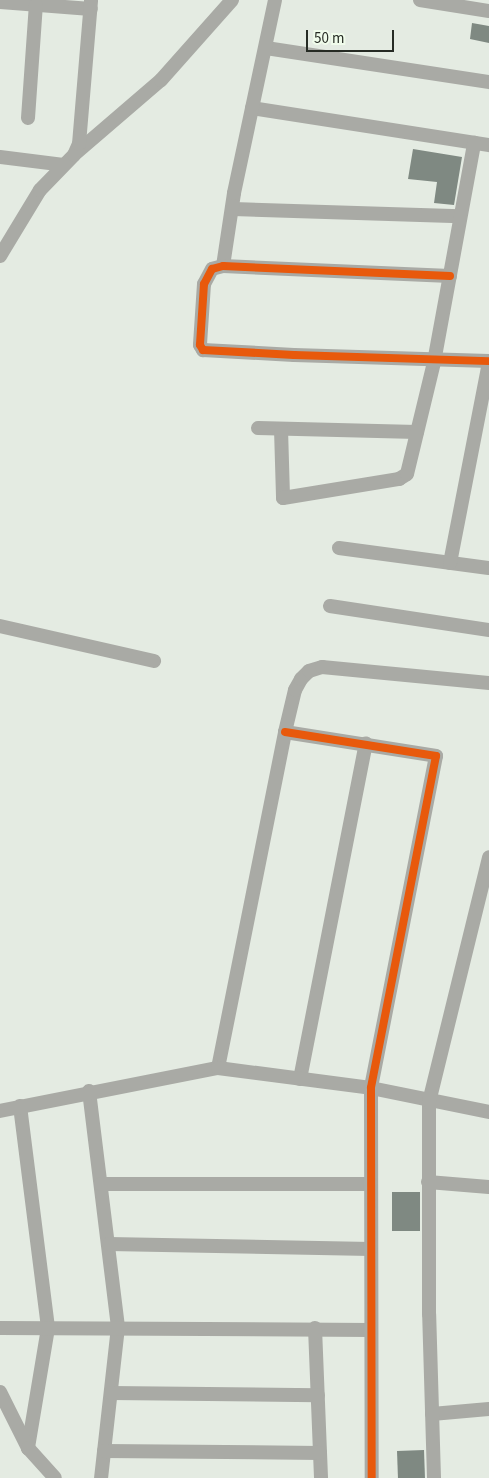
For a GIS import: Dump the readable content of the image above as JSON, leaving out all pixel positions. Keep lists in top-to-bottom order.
{
  "scale_bar": "50 m"
}
